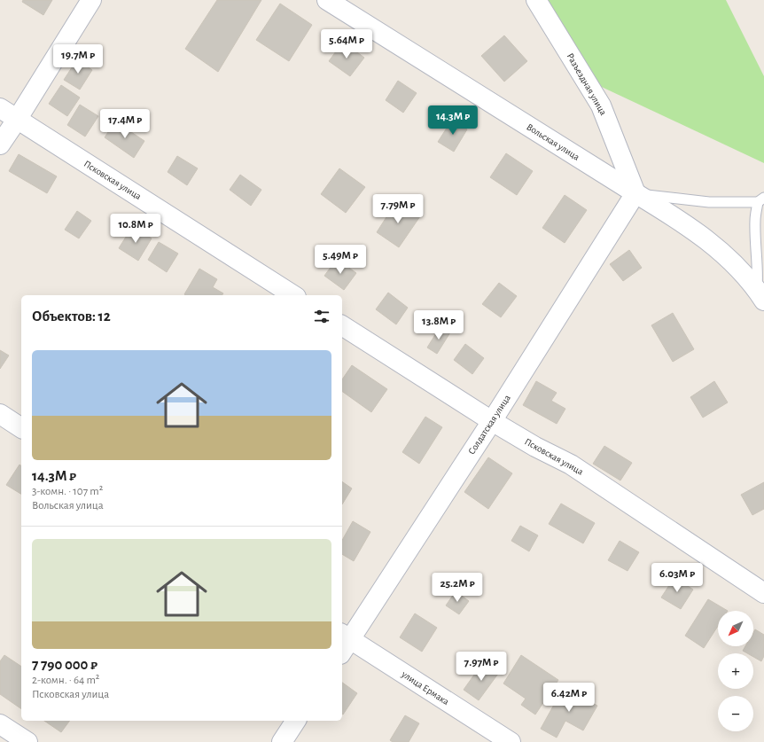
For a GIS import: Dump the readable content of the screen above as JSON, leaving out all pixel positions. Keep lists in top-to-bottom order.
{
  "streets": {
    "street": [
      "Разъездная улица",
      "Вольская улица",
      "Псковская улица",
      "Солдатская улица",
      "улица Ермака"
    ]
  },
  "crossings": [
    ["Разъездная улица", "Вольская улица"],
    ["Разъездная улица", "Солдатская улица"],
    ["Вольская улица", "Солдатская улица"],
    ["Псковская улица", "Солдатская улица"],
    ["Солдатская улица", "улица Ермака"]
  ],
  "north": "bottom left",
  "page": {
    "price": [
      "5.64M ₽",
      "19.7M ₽",
      "14.3M ₽",
      "17.4M ₽",
      "7.79M ₽",
      "10.8M ₽",
      "5.49M ₽",
      "13.8M ₽",
      "6.03M ₽",
      "25.2M ₽",
      "7.97M ₽",
      "6.42M ₽"
    ],
    "heading": "Объектов: 12",
    "list": [
      {
        "name": "14.3M ₽",
        "note": "3-комн. · 107 m² · Вольская улица"
      },
      {
        "name": "7 790 000 ₽",
        "note": "2-комн. · 64 m² · Псковская улица"
      }
    ],
    "map_buttons": ["+", "−"]
  }
}
